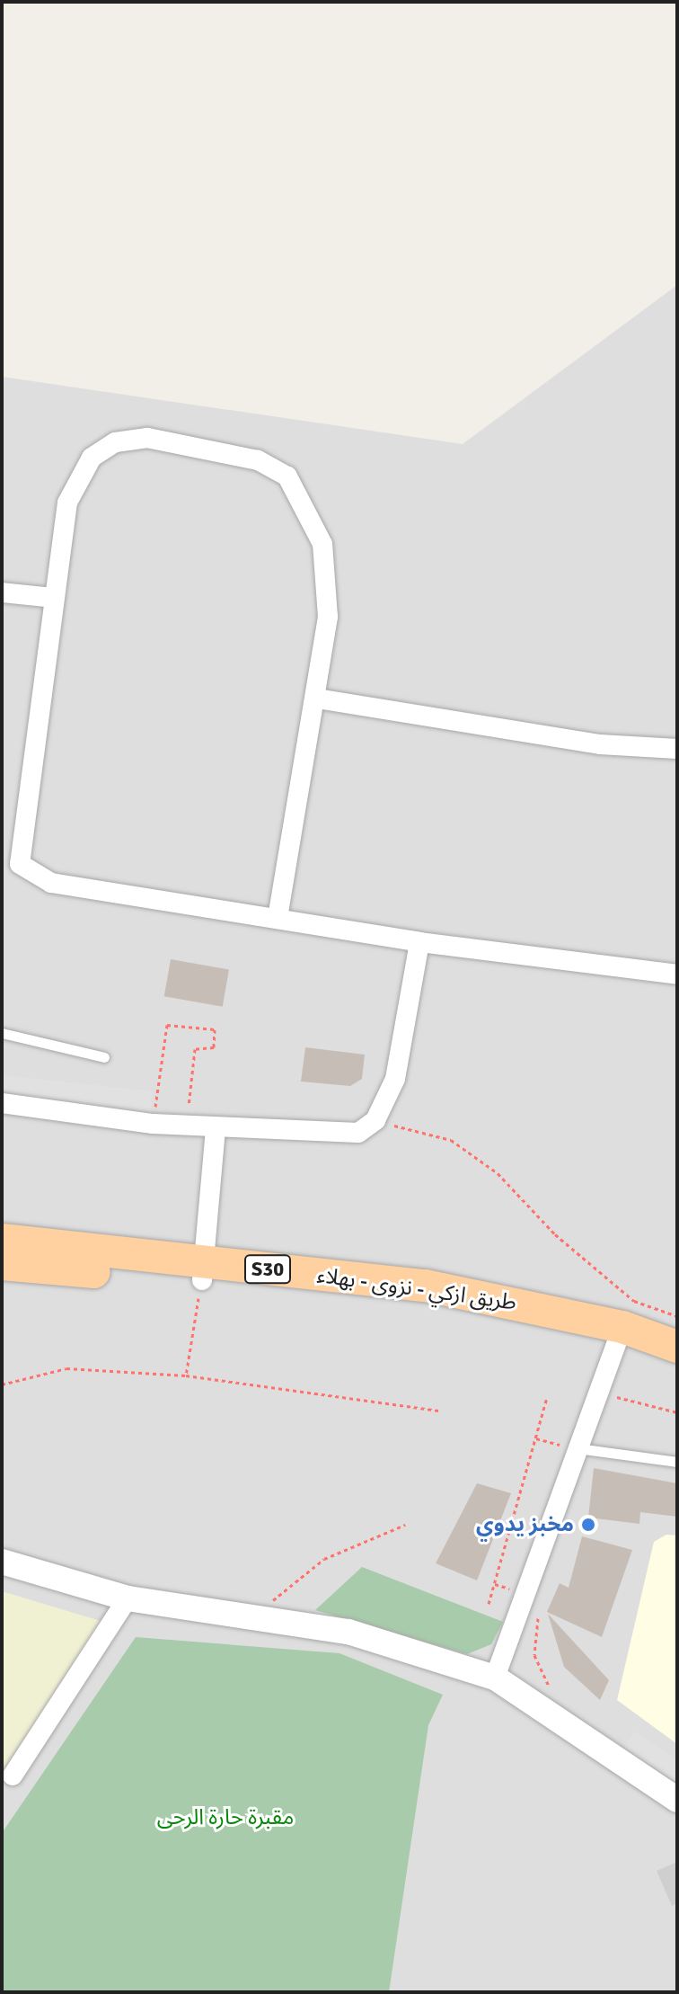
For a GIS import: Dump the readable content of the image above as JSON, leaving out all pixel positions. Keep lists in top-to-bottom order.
{
  "streets": {
    "main road": ["S30", "طريق ازكي - نزوى - بهلاء"]
  },
  "parks": ["مقبرة حارة الرحى"],
  "places": ["مخبز يدوي"]
}
